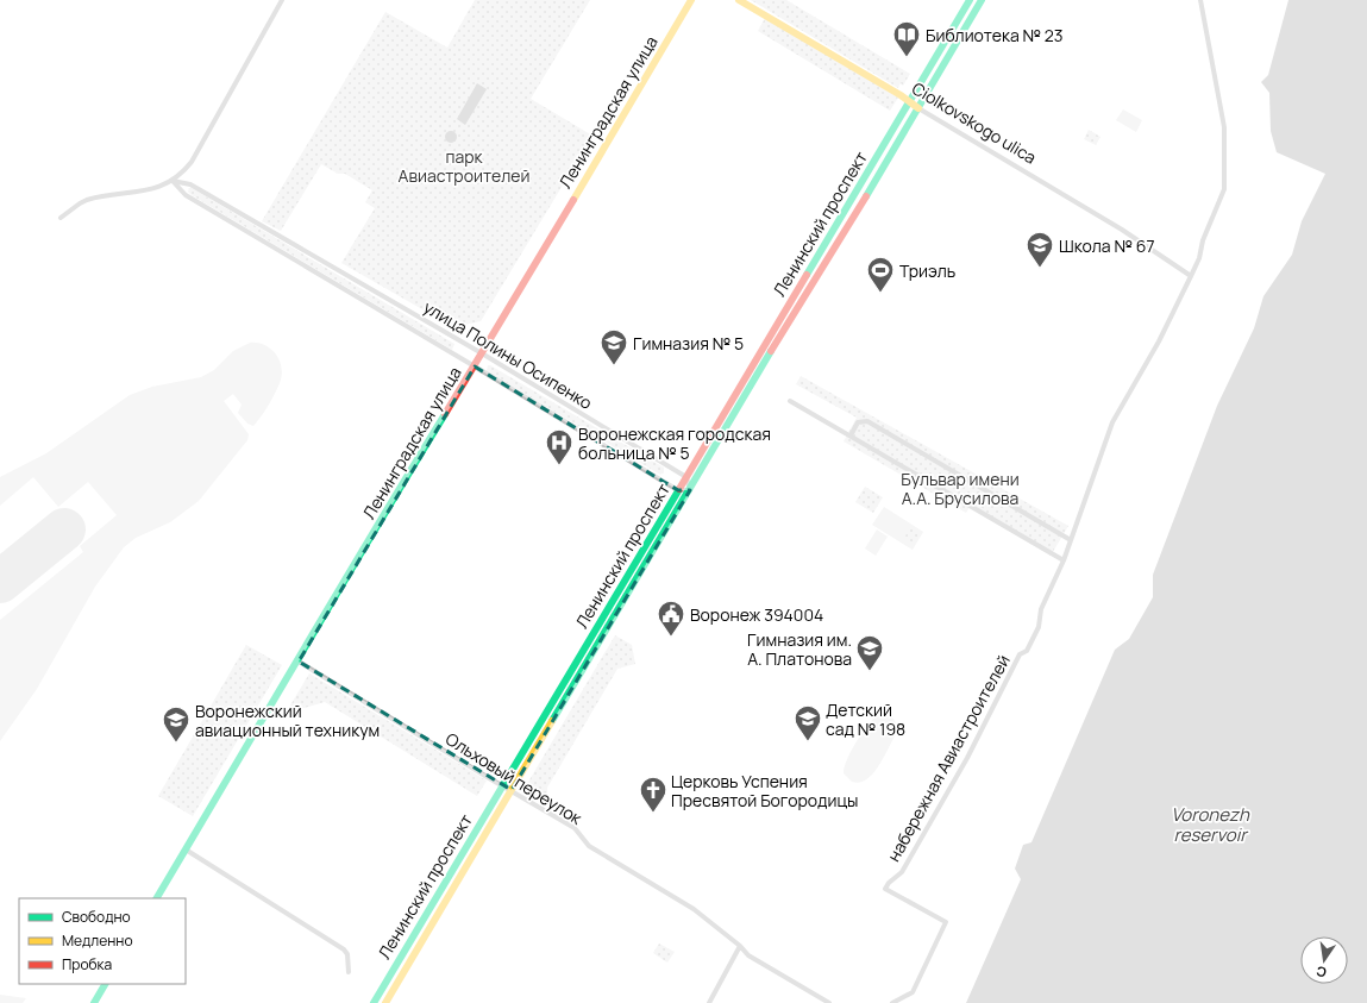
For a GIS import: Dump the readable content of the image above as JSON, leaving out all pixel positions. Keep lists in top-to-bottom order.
{
  "streets": {
    "main road": ["Ленинградская улица", "Ciolkovskogo ulica", "Ленинский проспект"],
    "street": ["улица Полины Осипенко", "набережная Авиастроителей", "Ольховый переулок"]
  },
  "crossings": [
    ["Ленинградская улица", "улица Полины Осипенко"],
    ["Ленинградская улица", "Ольховый переулок"],
    ["Ciolkovskogo ulica", "Ленинский проспект"],
    ["Ciolkovskogo ulica", "набережная Авиастроителей"],
    ["Ленинский проспект", "улица Полины Осипенко"],
    ["Ленинский проспект", "Ольховый переулок"]
  ],
  "water": ["Voronezh reservoir"],
  "parks": ["парк Авиастроителей", "Бульвар имени А.А. Брусилова"],
  "places": {
    "library": ["Библиотека № 23"],
    "school or university": [
      "Школа № 67",
      "Гимназия № 5",
      "Гимназия им. А. Платонова",
      "Детский сад № 198",
      "Воронежский авиационный техникум"
    ],
    "sports": ["Триэль"],
    "hospital": ["Воронежская городская больница № 5"],
    "public building": ["Воронеж 394004"],
    "church": ["Церковь Успения Пресвятой Богородицы"]
  },
  "legend": ["Свободно", "Медленно", "Пробка"],
  "north": "bottom"
}
